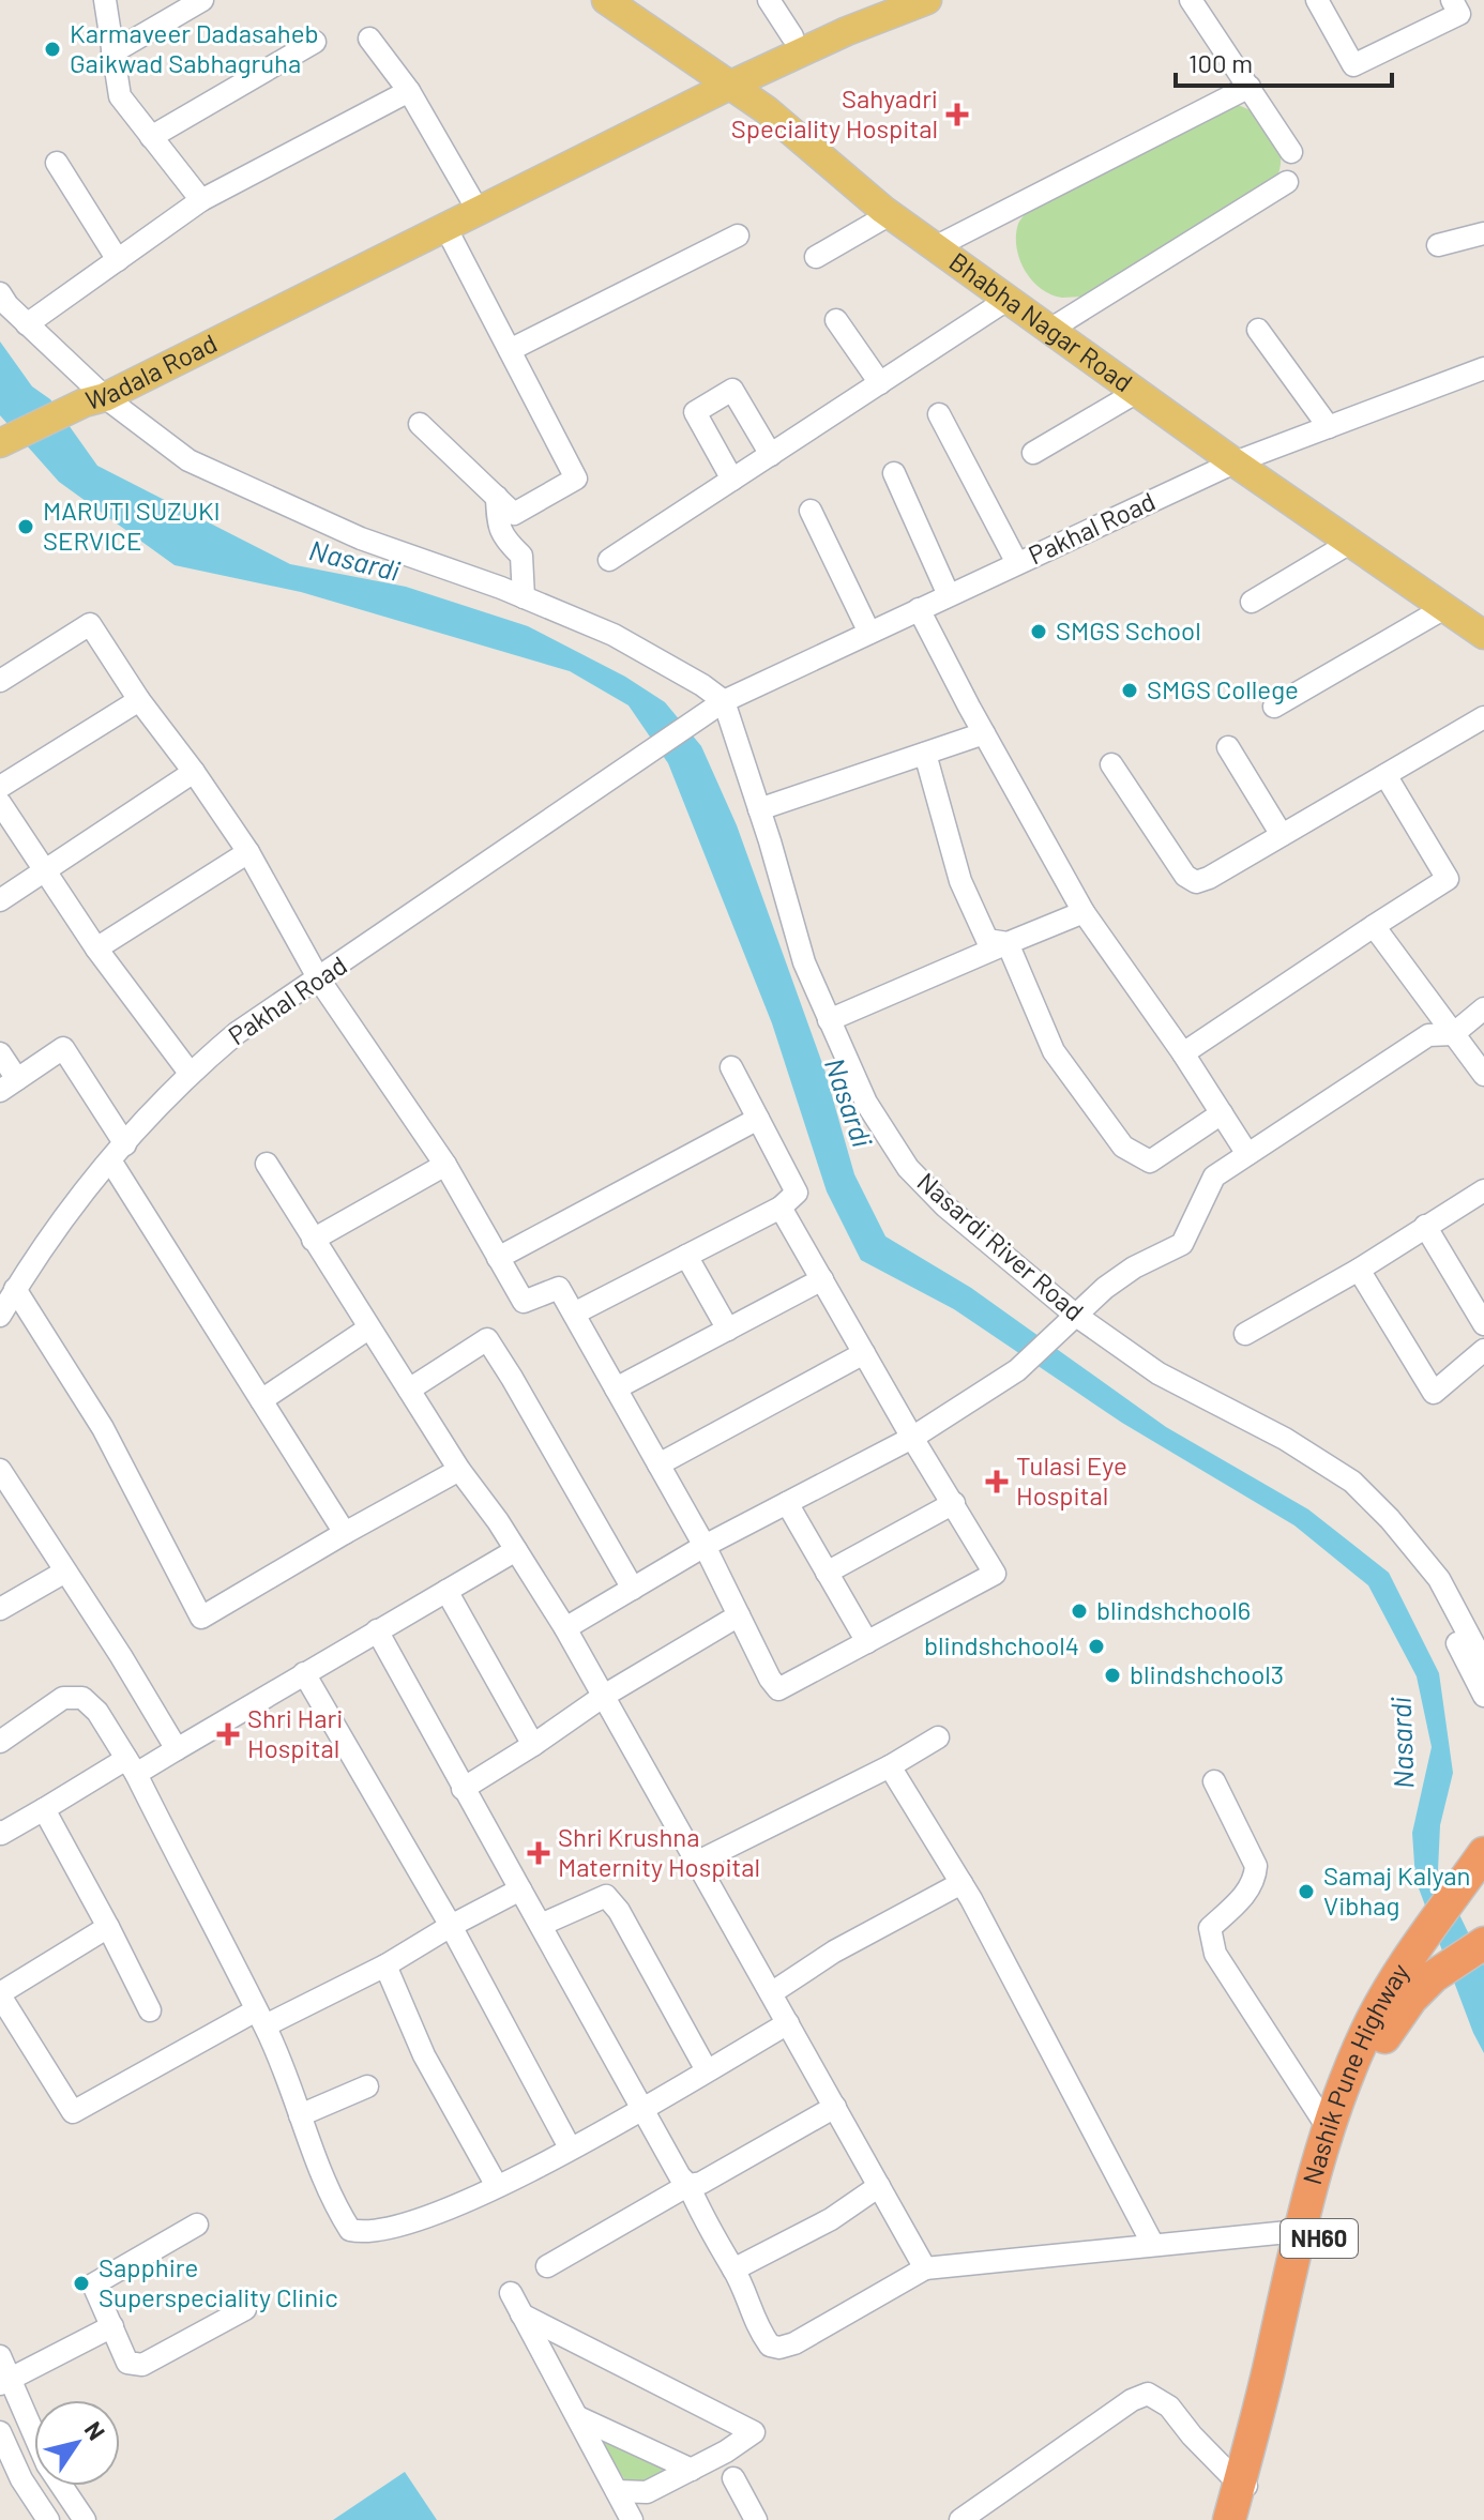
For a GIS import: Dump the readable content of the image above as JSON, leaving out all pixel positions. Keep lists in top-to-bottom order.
{
  "streets": {
    "highway": ["Nashik Pune Highway", "NH60"],
    "main road": ["Bhabha Nagar Road", "Wadala Road"],
    "street": ["Pakhal Road", "Nasardi River Road"]
  },
  "crossings": [
    ["Bhabha Nagar Road", "Wadala Road"],
    ["Bhabha Nagar Road", "Pakhal Road"],
    ["Pakhal Road", "Nasardi River Road"]
  ],
  "water": ["Nasardi"],
  "places": {
    "other": [
      "Karmaveer Dadasaheb Gaikwad Sabhagruha",
      "MARUTI SUZUKI SERVICE",
      "SMGS School",
      "SMGS College",
      "blindshchool6",
      "blindshchool4",
      "blindshchool3",
      "Samaj Kalyan Vibhag",
      "Sapphire Superspeciality Clinic"
    ],
    "health": [
      "Sahyadri Speciality Hospital",
      "Tulasi Eye Hospital",
      "Shri Hari Hospital",
      "Shri Krushna Maternity Hospital"
    ]
  },
  "scale_bar": "100 m",
  "north": "top right"
}
